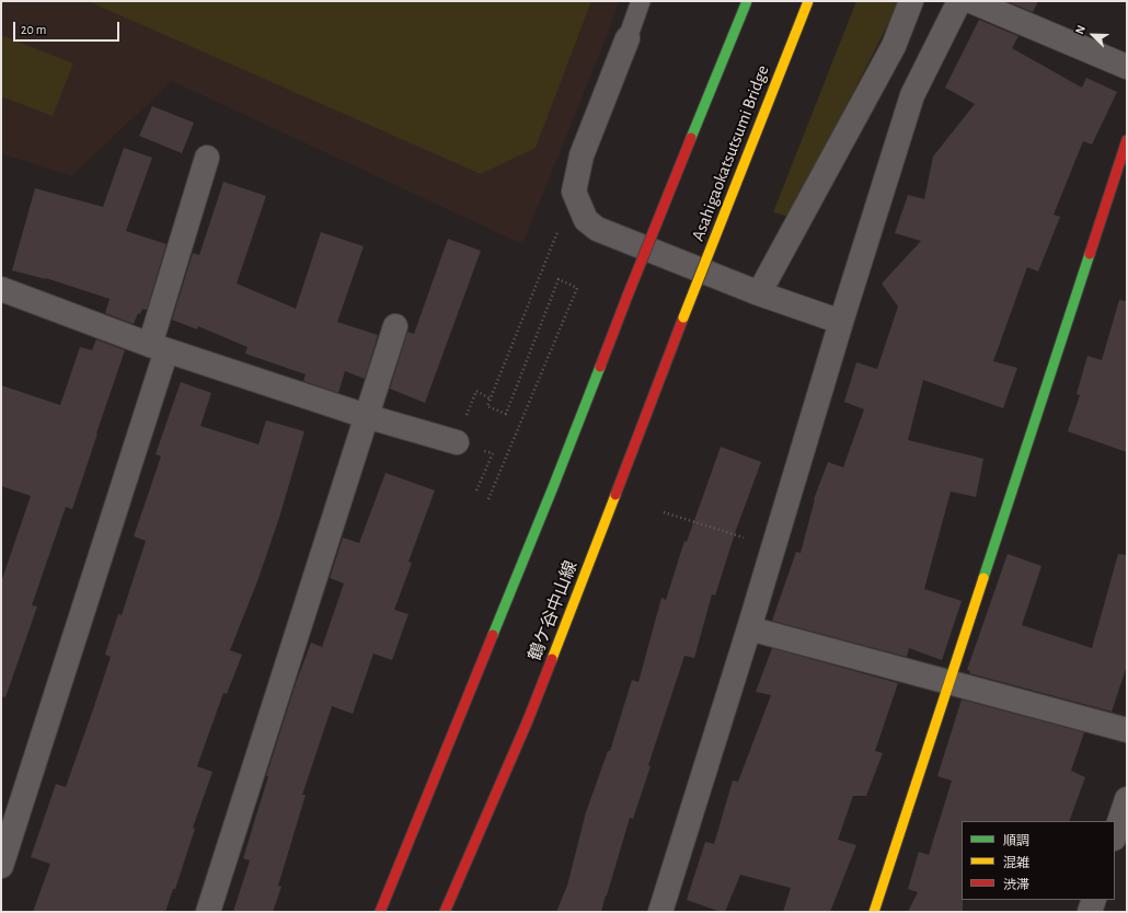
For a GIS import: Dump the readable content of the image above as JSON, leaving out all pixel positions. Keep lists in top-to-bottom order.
{
  "streets": {
    "street": ["Asahigaokatsutsumi Bridge", "鶴ケ谷中山線"]
  },
  "crossings": [
    ["Asahigaokatsutsumi Bridge", "鶴ケ谷中山線"]
  ],
  "legend": ["順調", "混雑", "渋滞"],
  "scale_bar": "20 m",
  "north": "top left"
}
